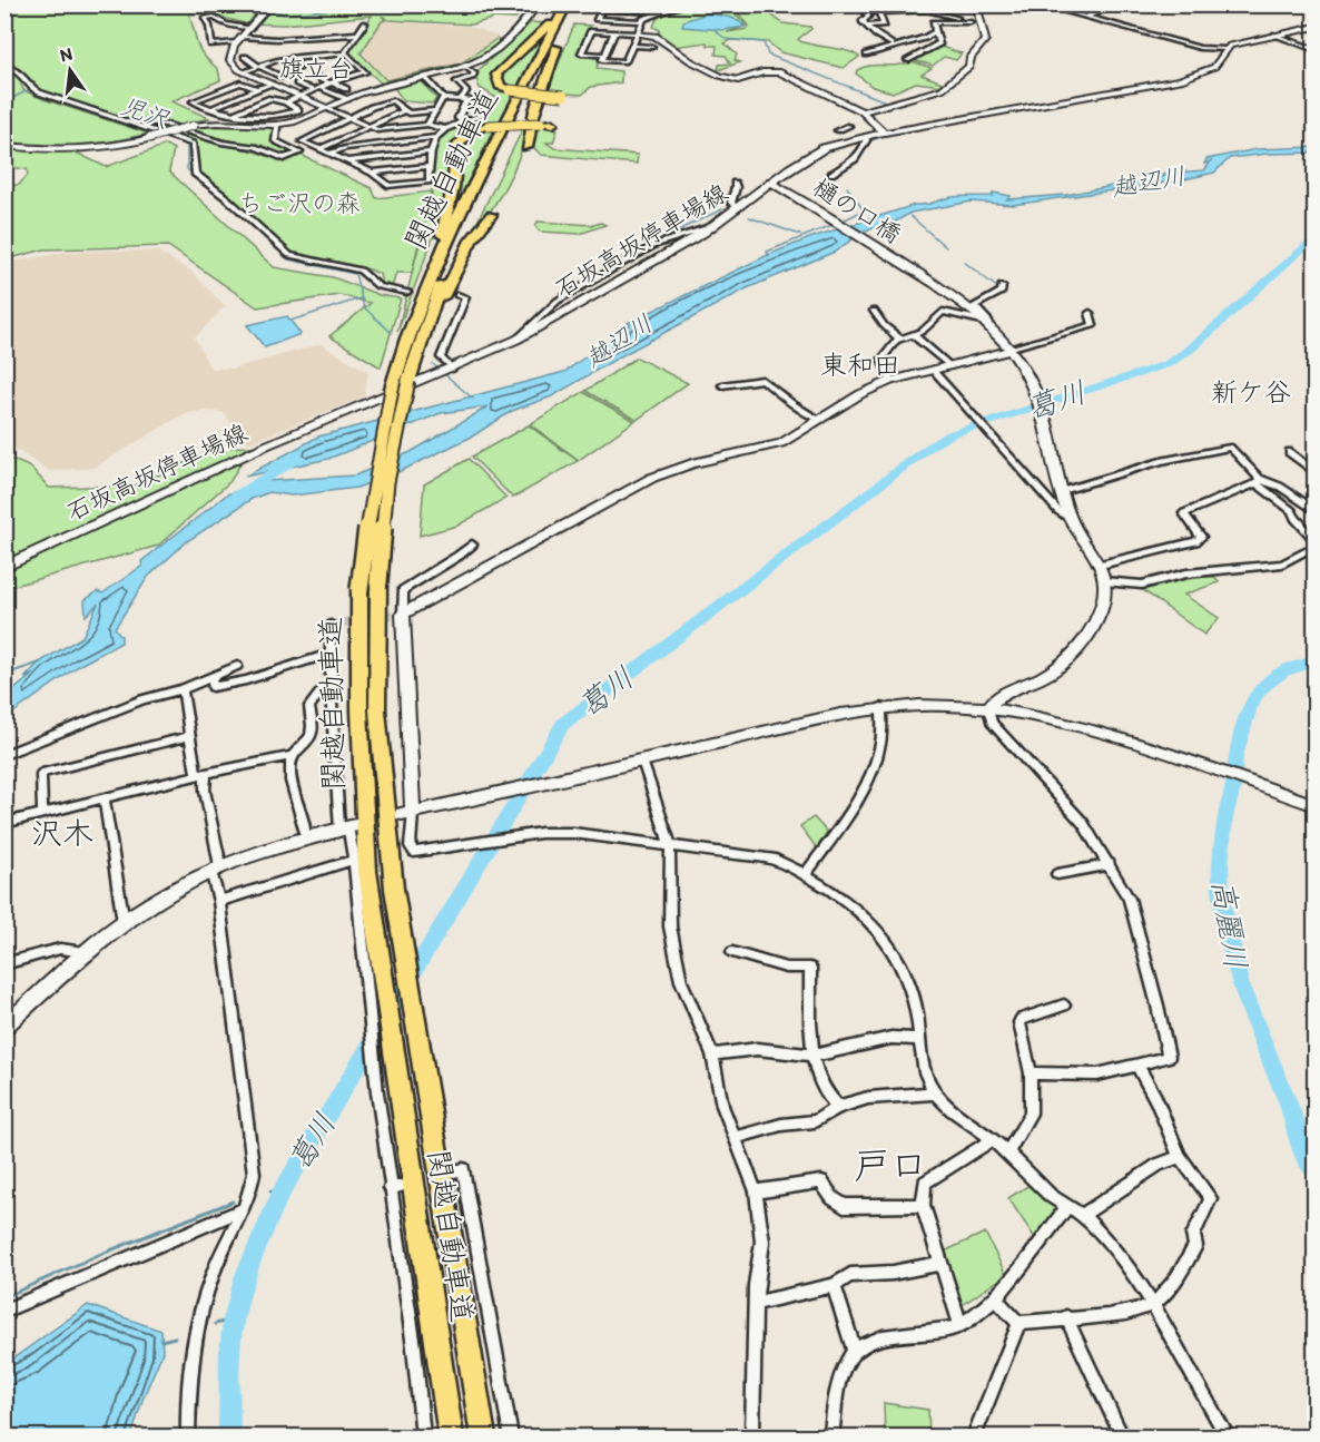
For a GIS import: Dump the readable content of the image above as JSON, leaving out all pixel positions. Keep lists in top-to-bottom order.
{
  "streets": {
    "highway": ["関越自動車道"],
    "street": ["樋の口橋", "石坂高坂停車場線"]
  },
  "crossings": [
    ["樋の口橋", "石坂高坂停車場線"]
  ],
  "districts": [
    "旗立台",
    "東和田",
    "新ケ谷",
    "沢木",
    "戸口"
  ],
  "water": [
    "児沢",
    "越辺川",
    "葛川",
    "高麗川"
  ],
  "parks": ["ちご沢の森"],
  "north": "top"
}
